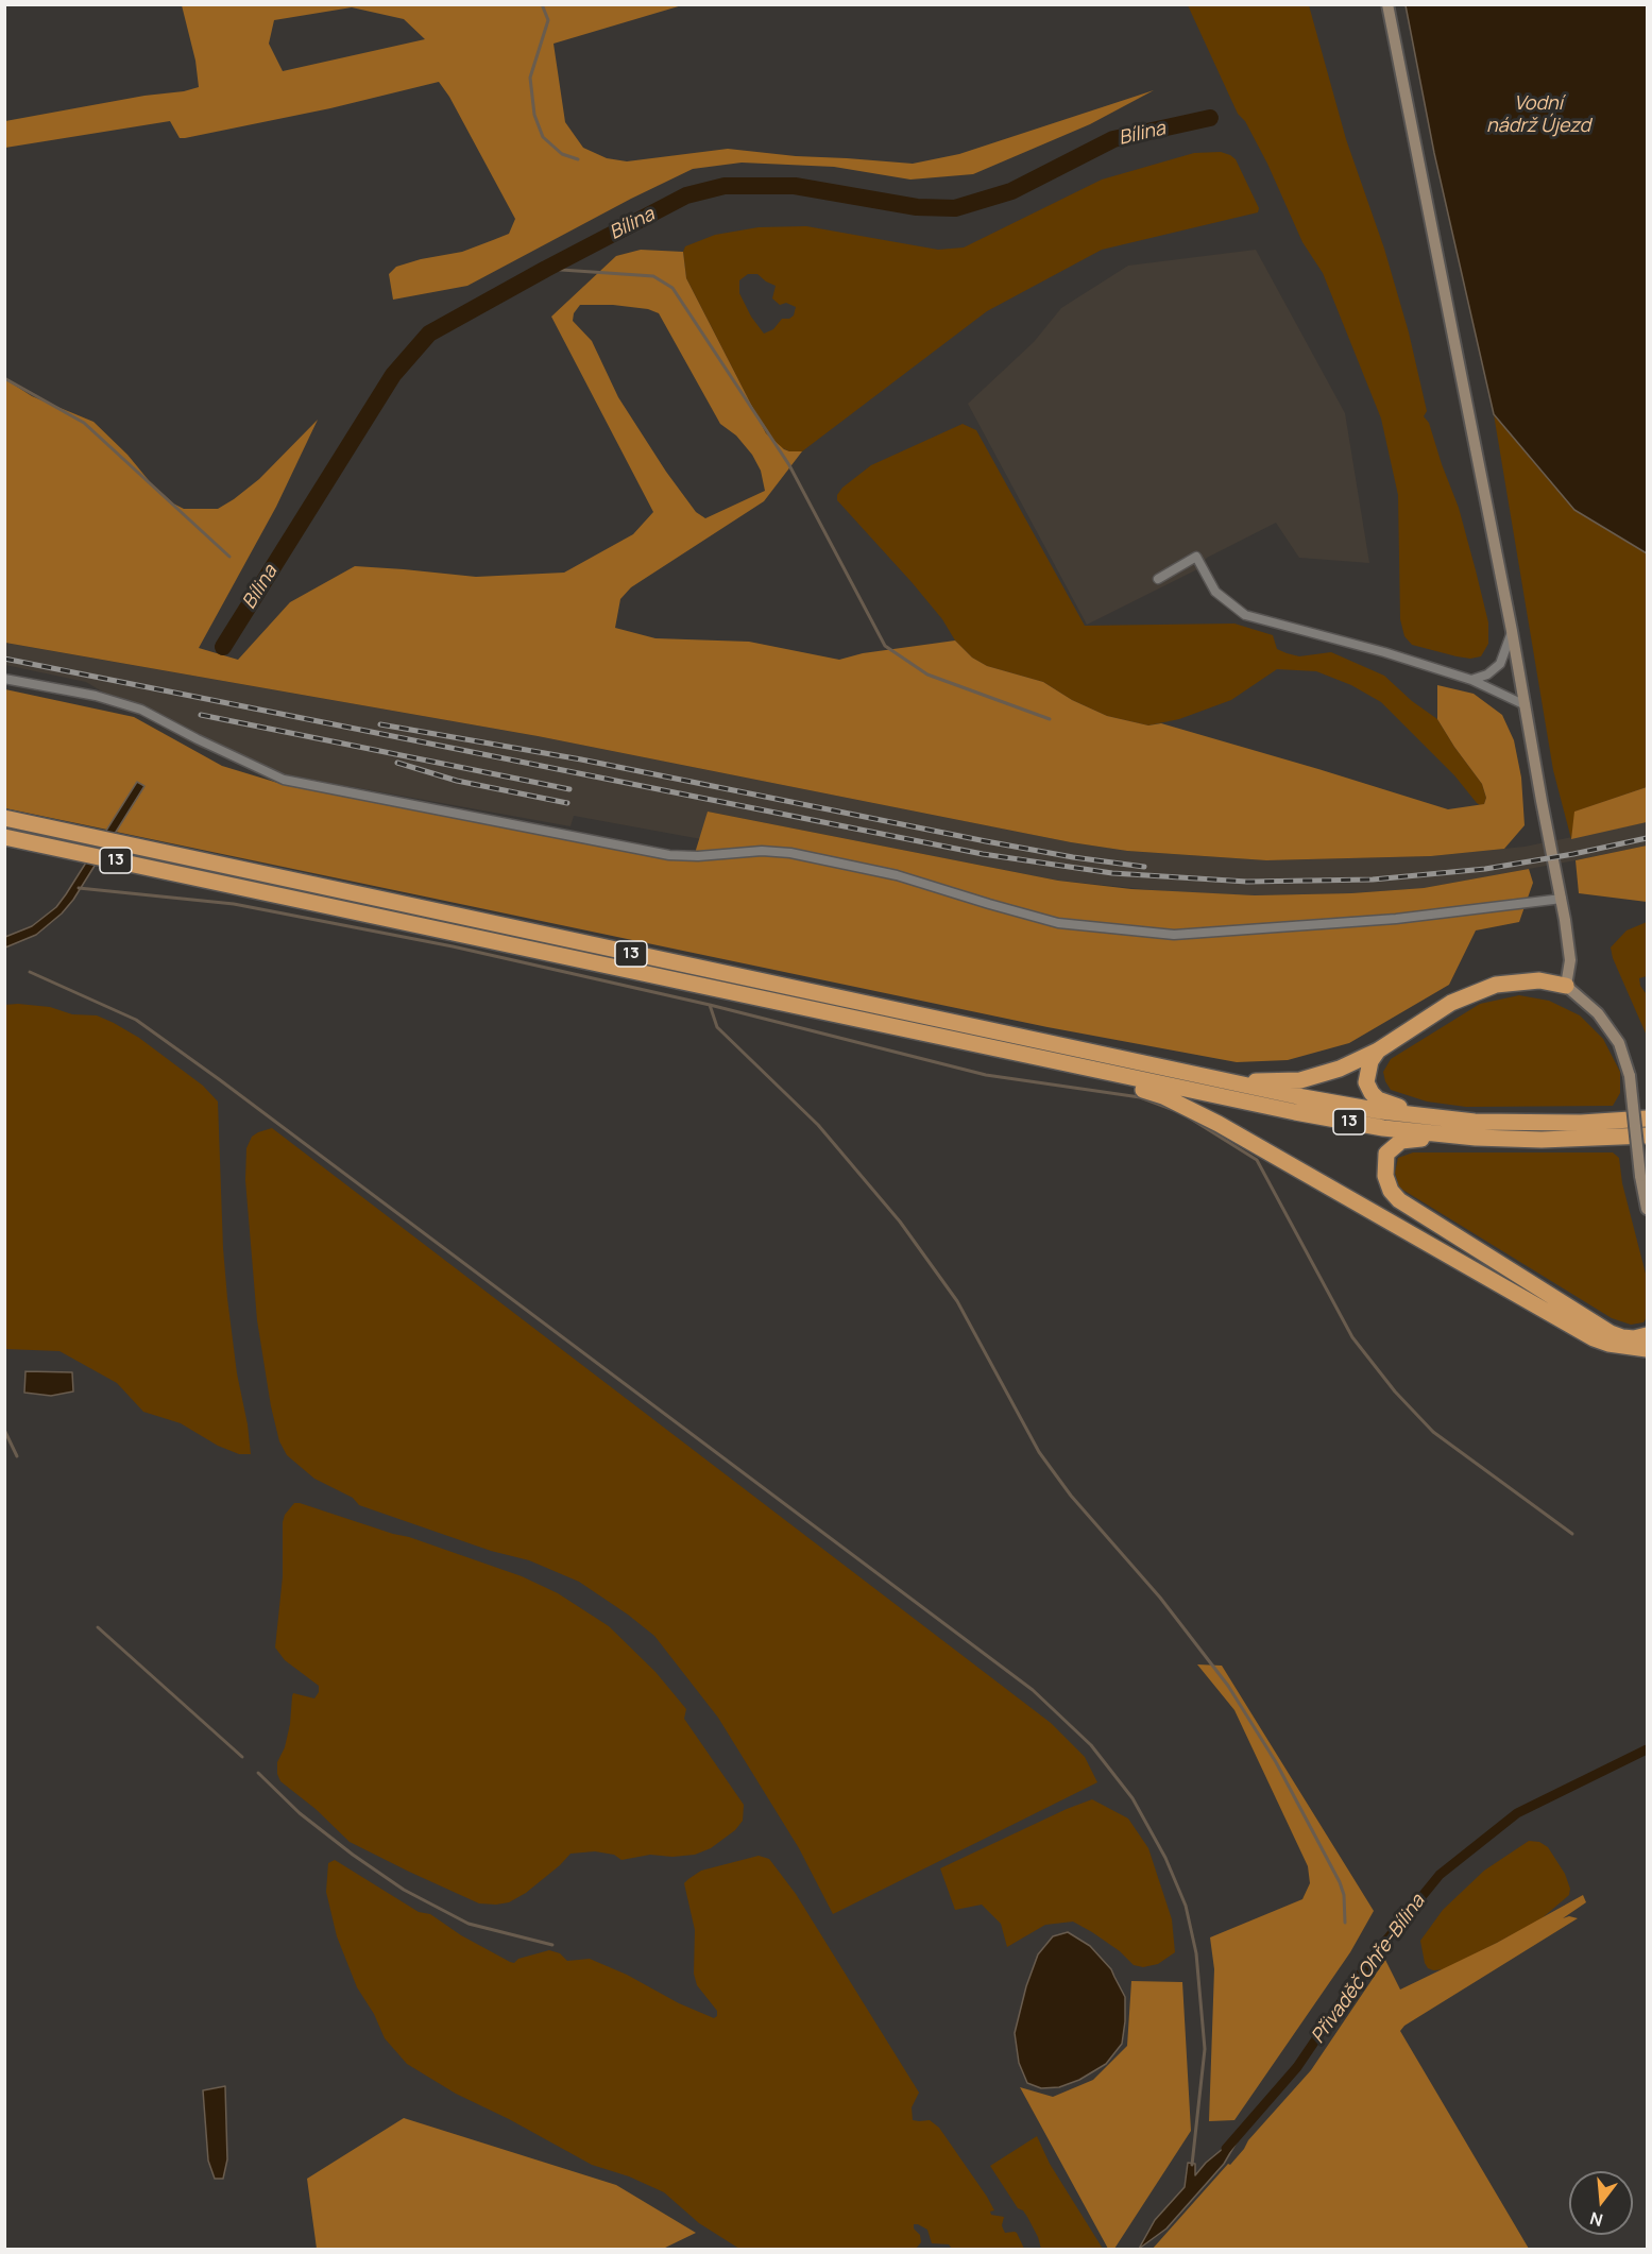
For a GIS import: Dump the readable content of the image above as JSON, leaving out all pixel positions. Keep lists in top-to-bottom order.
{
  "streets": {
    "highway": ["13"]
  },
  "water": ["Vodní nádrž Újezd", "Bílina", "Přivaděč Ohře-Bílina"],
  "north": "bottom"
}
